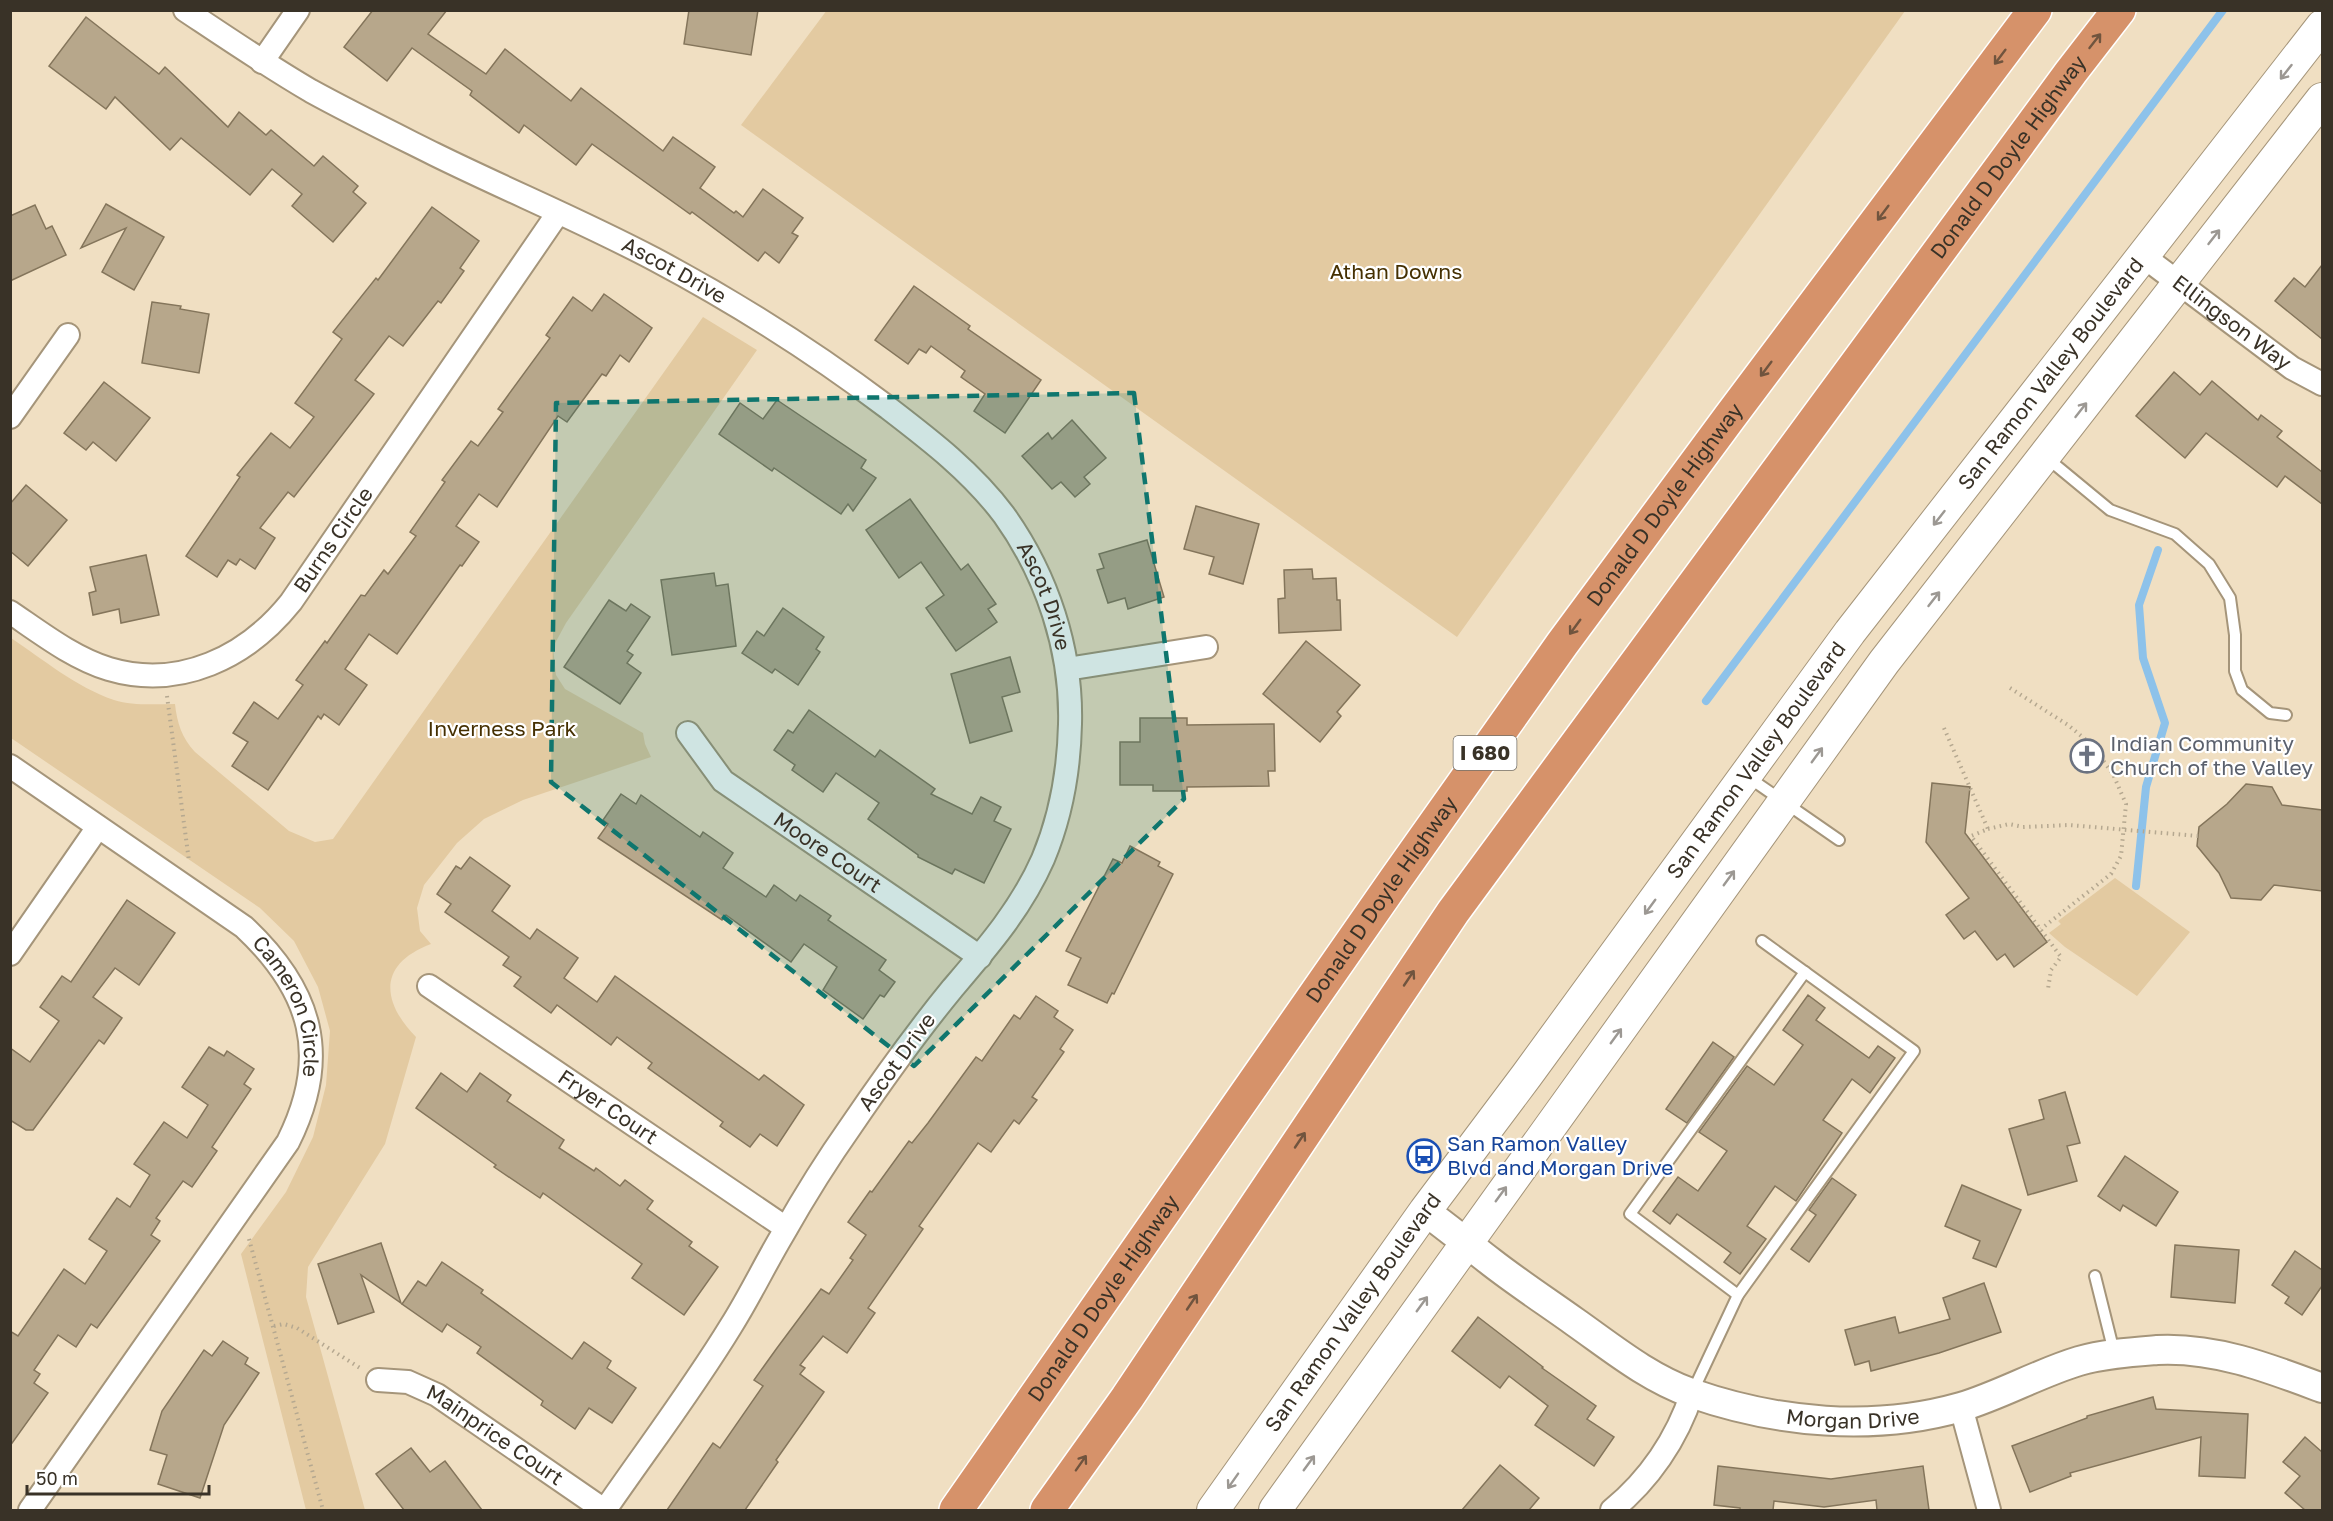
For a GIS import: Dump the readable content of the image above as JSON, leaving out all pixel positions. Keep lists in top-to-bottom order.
{
  "streets": {
    "highway": ["Donald D Doyle Highway", "I 680"],
    "main road": ["San Ramon Valley Boulevard"],
    "street": [
      "Ascot Drive",
      "Ellingson Way",
      "Burns Circle",
      "Moore Court",
      "Cameron Circle",
      "Fryer Court",
      "Morgan Drive",
      "Mainprice Court"
    ]
  },
  "crossings": [
    ["Ascot Drive", "Burns Circle"],
    ["Ascot Drive", "Moore Court"],
    ["Ascot Drive", "Fryer Court"],
    ["Ascot Drive", "Mainprice Court"],
    ["Ellingson Way", "San Ramon Valley Boulevard"],
    ["San Ramon Valley Boulevard", "Morgan Drive"]
  ],
  "parks": ["Athan Downs", "Inverness Park"],
  "places": {
    "church": ["Indian Community Church of the Valley"],
    "bus stop": ["San Ramon Valley Blvd and Morgan Drive"]
  },
  "scale_bar": "50 m"
}
